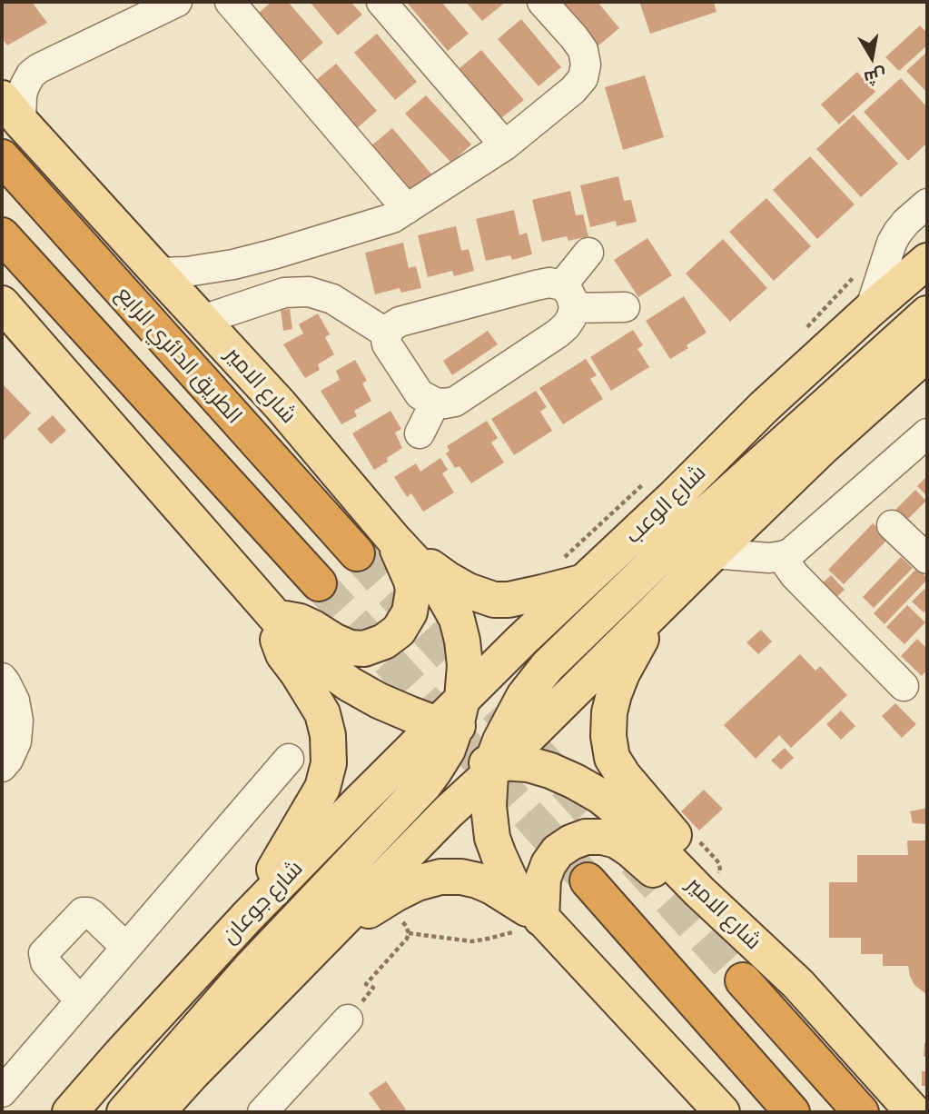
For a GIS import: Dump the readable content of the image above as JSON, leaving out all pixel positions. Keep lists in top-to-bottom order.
{
  "streets": {
    "highway": ["الطريق الدائري الرابع", "شارع الامير"],
    "main road": ["شارع الوعب", "شارع جوعان"]
  },
  "crossings": [
    ["شارع الامير", "شارع الوعب"],
    ["شارع الامير", "شارع جوعان"],
    ["شارع الوعب", "شارع جوعان"]
  ],
  "north": "bottom"
}
